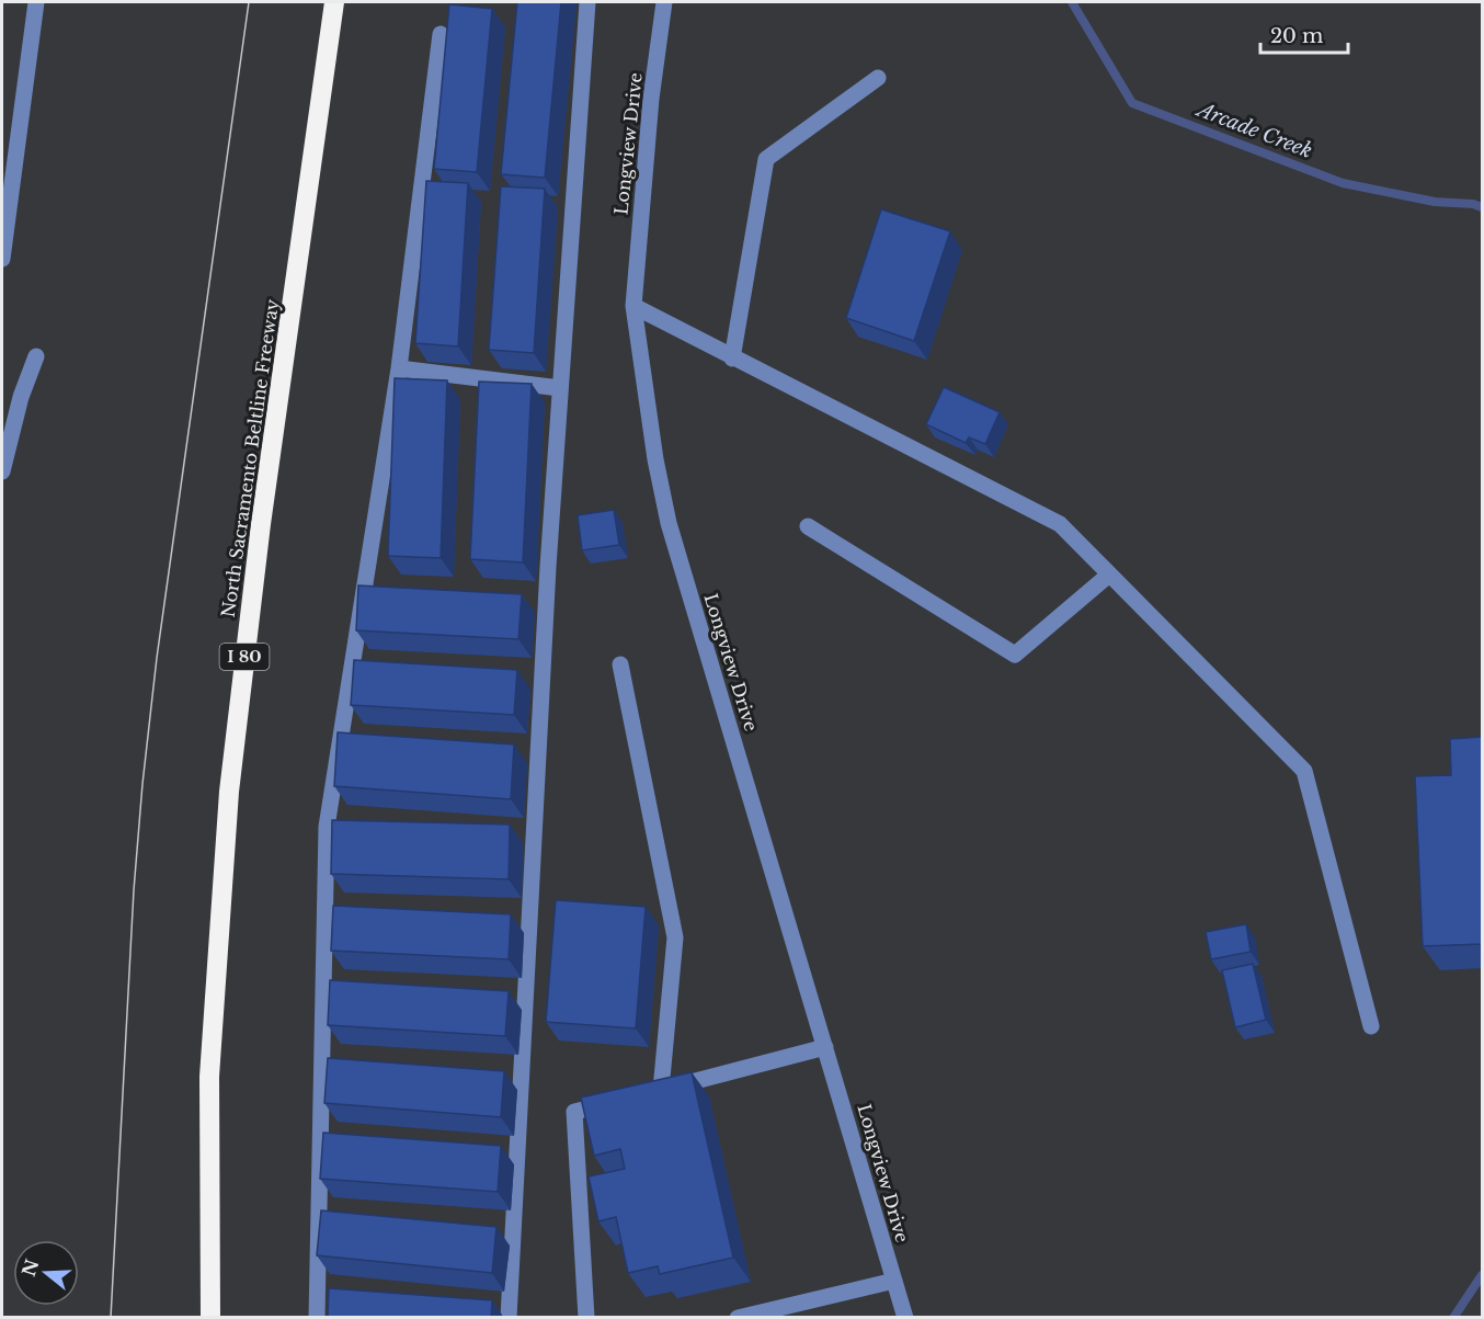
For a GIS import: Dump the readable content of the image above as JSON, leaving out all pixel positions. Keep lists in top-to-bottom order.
{
  "streets": {
    "highway": ["North Sacramento Beltline Freeway", "I 80"],
    "street": ["Longview Drive"]
  },
  "water": ["Arcade Creek"],
  "scale_bar": "20 m",
  "north": "left"
}
